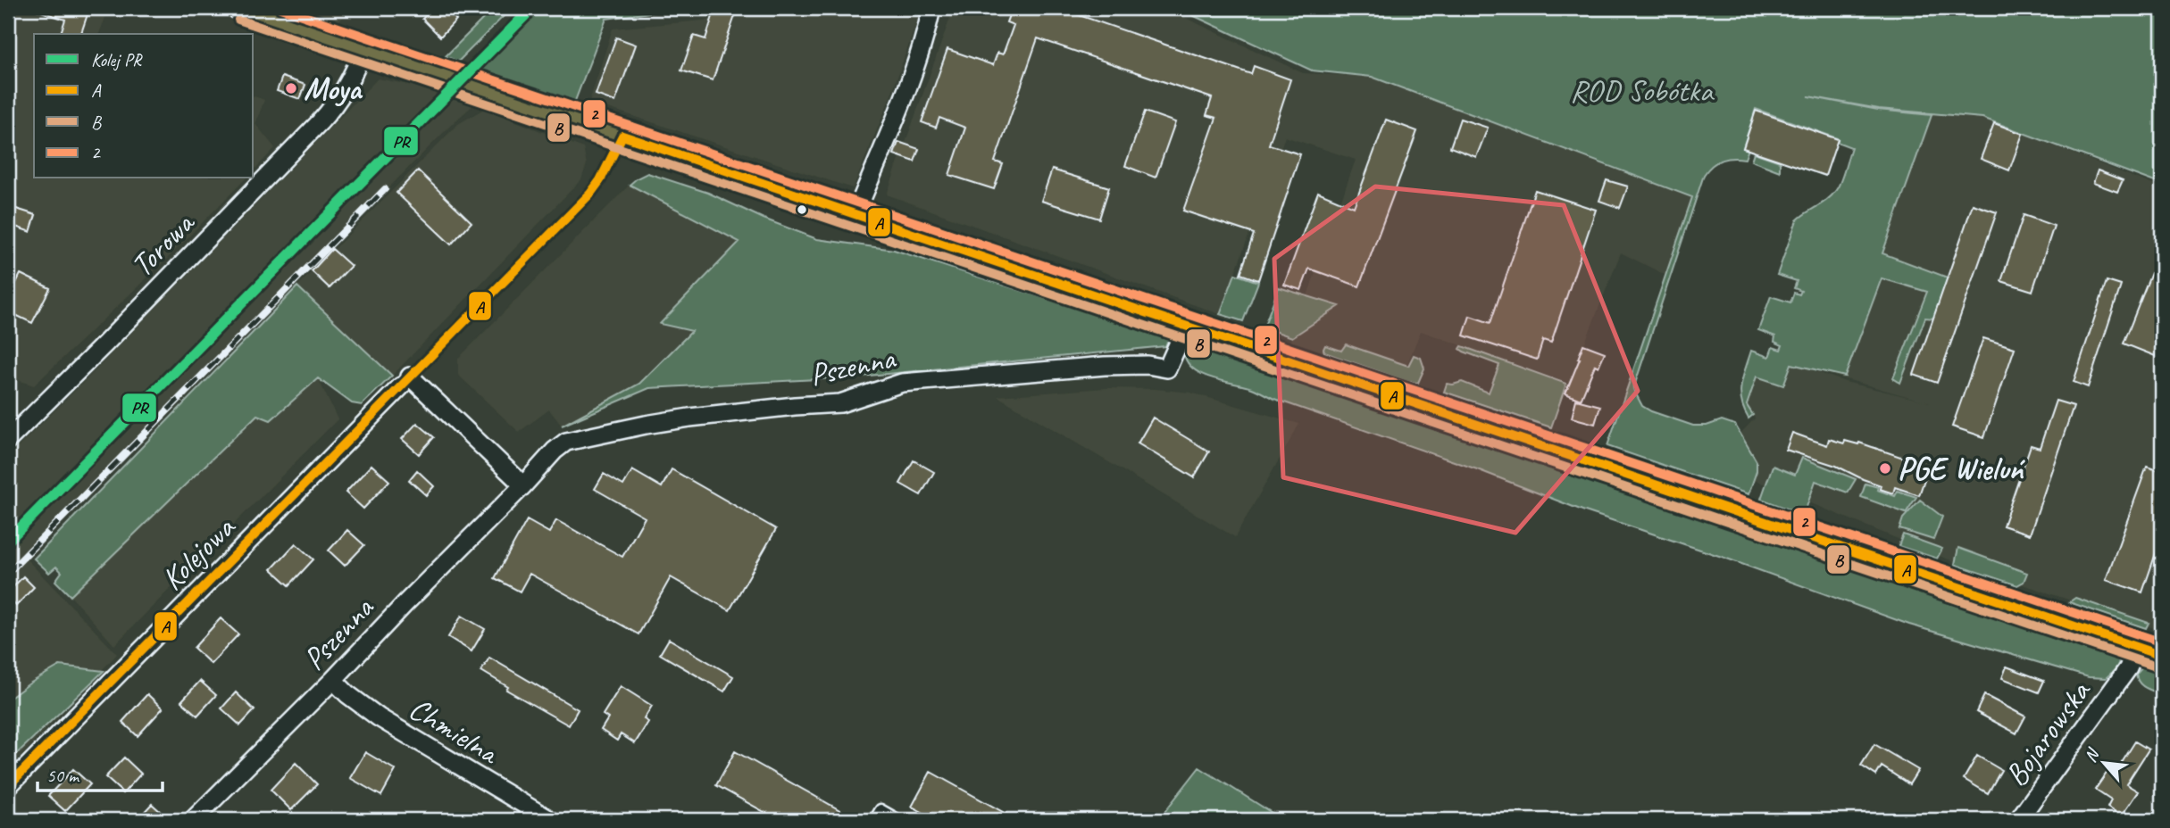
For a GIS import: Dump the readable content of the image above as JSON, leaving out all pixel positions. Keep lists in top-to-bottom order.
{
  "streets": {
    "street": [
      "Torowa",
      "Pszenna",
      "Kolejowa",
      "Chmielna",
      "Bojarowska"
    ]
  },
  "crossings": [
    ["Pszenna", "Kolejowa"],
    ["Pszenna", "Chmielna"]
  ],
  "parks": ["ROD Sobótka"],
  "places": ["Moya", "PGE Wieluń"],
  "lines": [
    "rail line PR",
    "transit line 2",
    "transit line B",
    "transit line A"
  ],
  "legend": [
    "Kolej PR",
    "A",
    "B",
    "2"
  ],
  "scale_bar": "50 m",
  "north": "top left"
}
